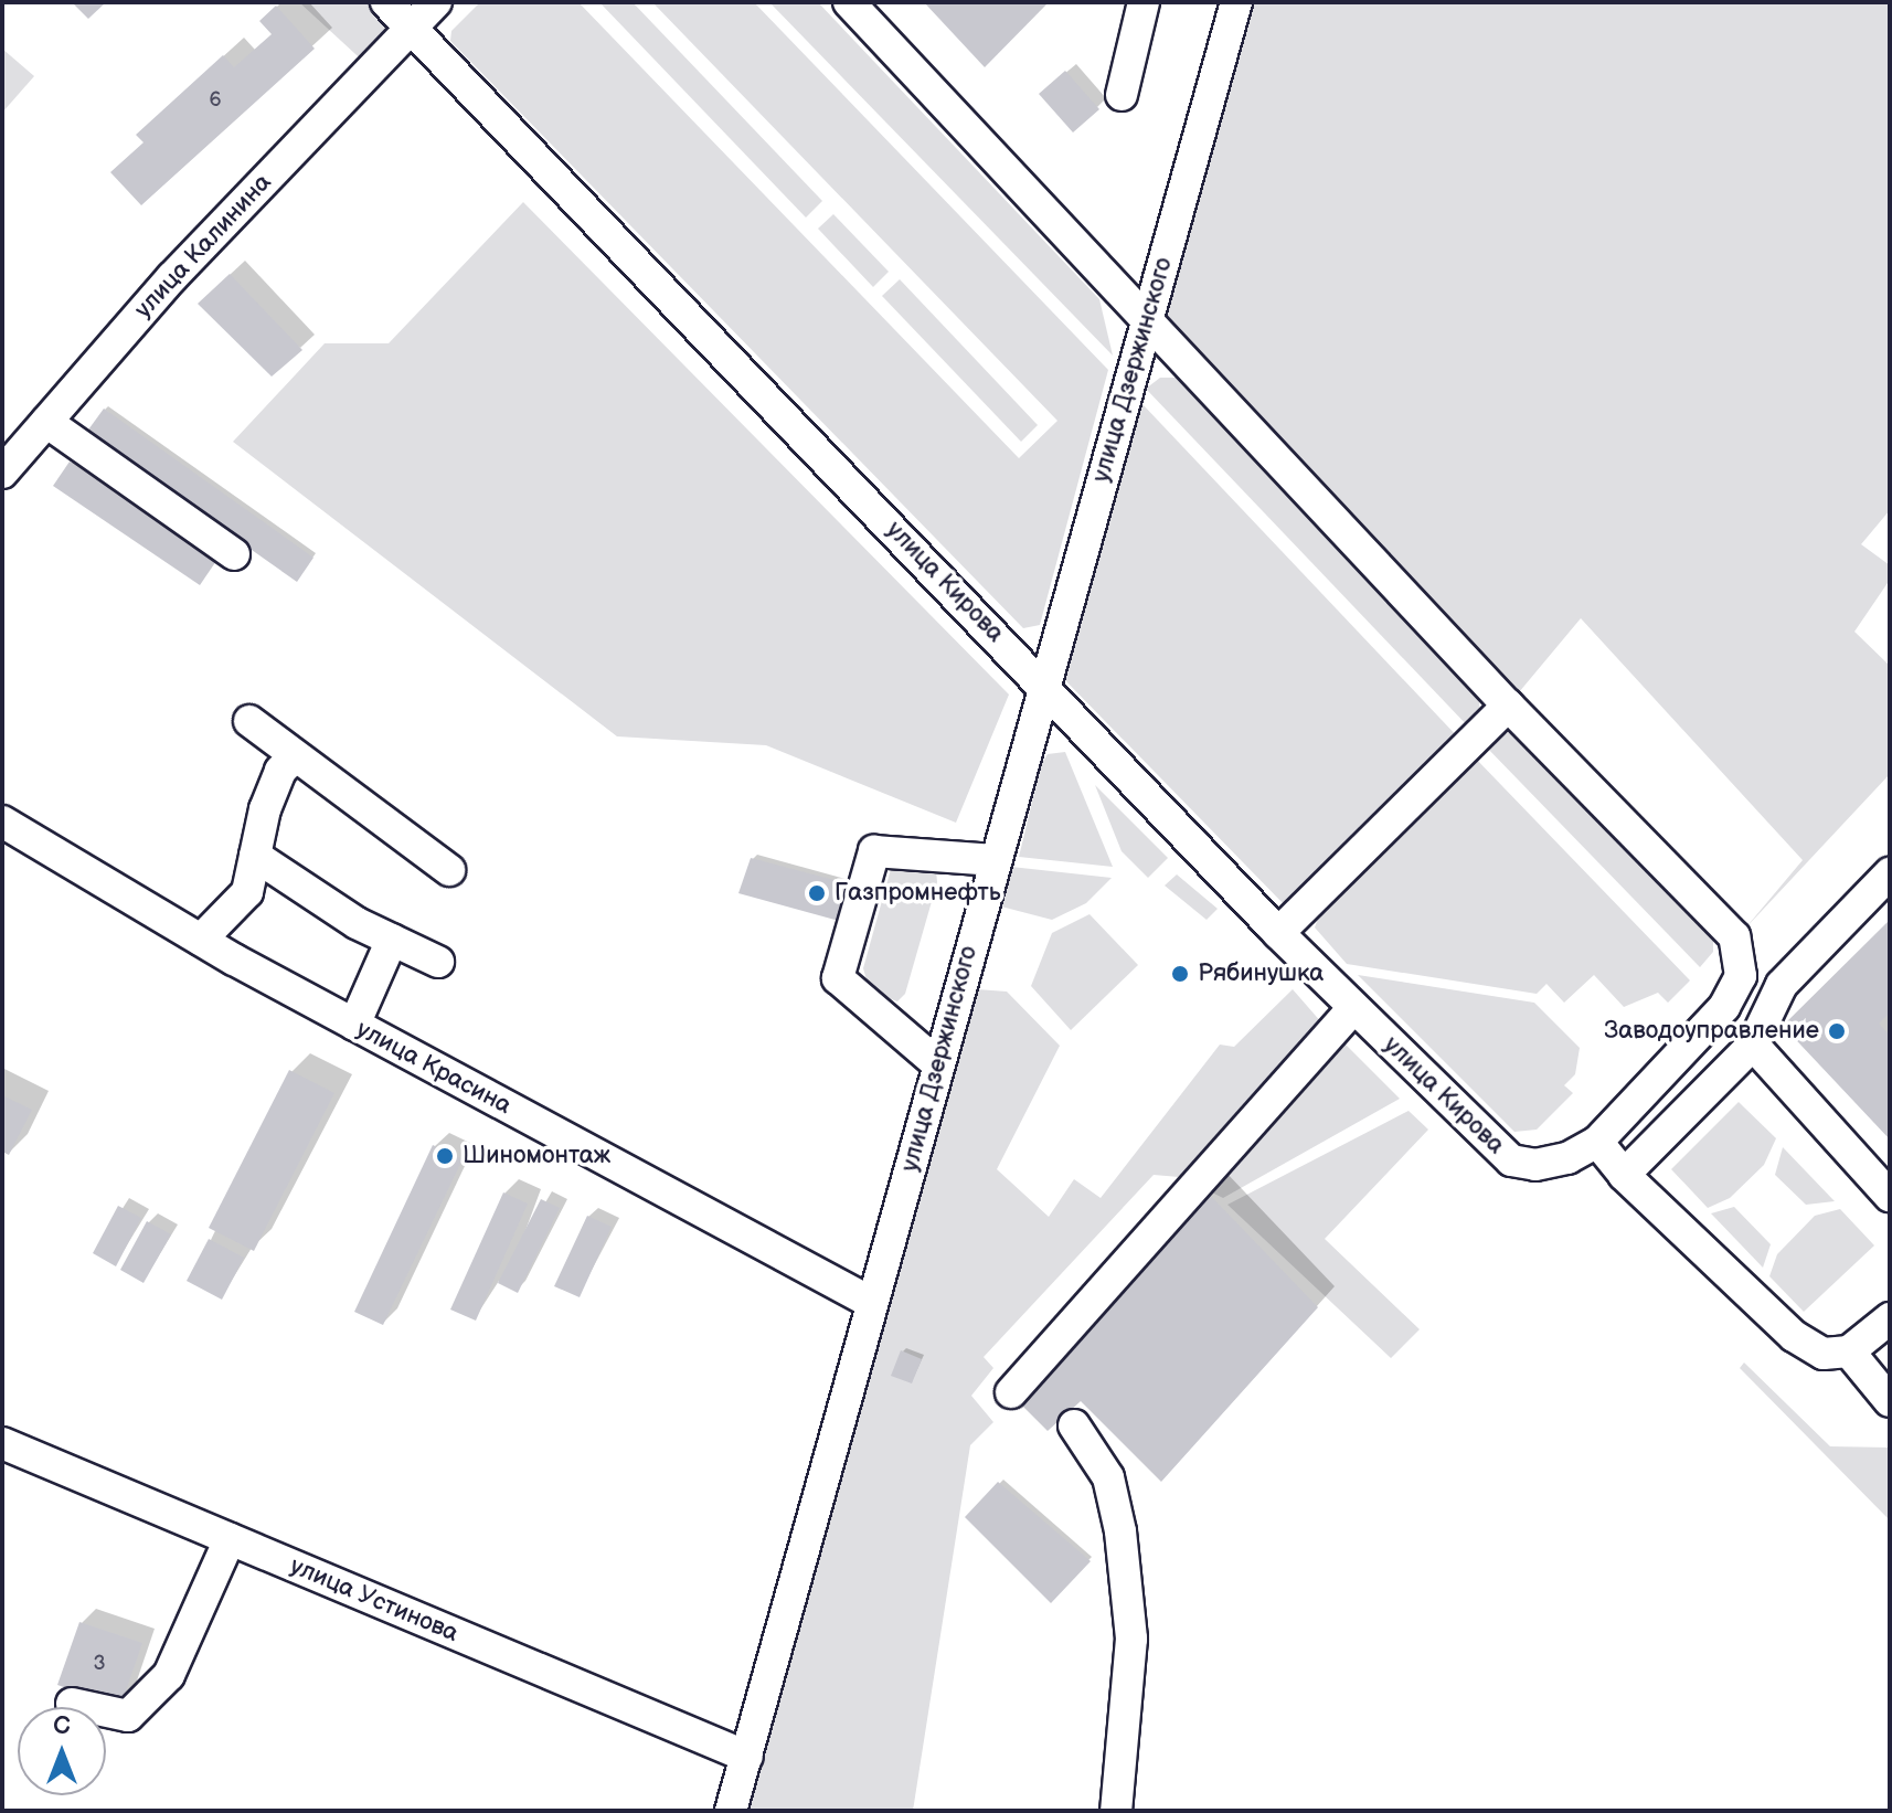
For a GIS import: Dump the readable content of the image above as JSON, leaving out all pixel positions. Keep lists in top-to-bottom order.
{
  "streets": {
    "street": [
      "улица Калинина",
      "улица Дзержинского",
      "улица Кирова",
      "улица Красина",
      "улица Устинова"
    ]
  },
  "crossings": [
    ["улица Калинина", "улица Кирова"],
    ["улица Дзержинского", "улица Кирова"],
    ["улица Дзержинского", "улица Красина"],
    ["улица Дзержинского", "улица Устинова"]
  ],
  "places": [
    "Газпромнефть",
    "Рябинушка",
    "Заводоуправление",
    "Шиномонтаж"
  ],
  "house_numbers": ["6", "3"],
  "north": "top"
}
